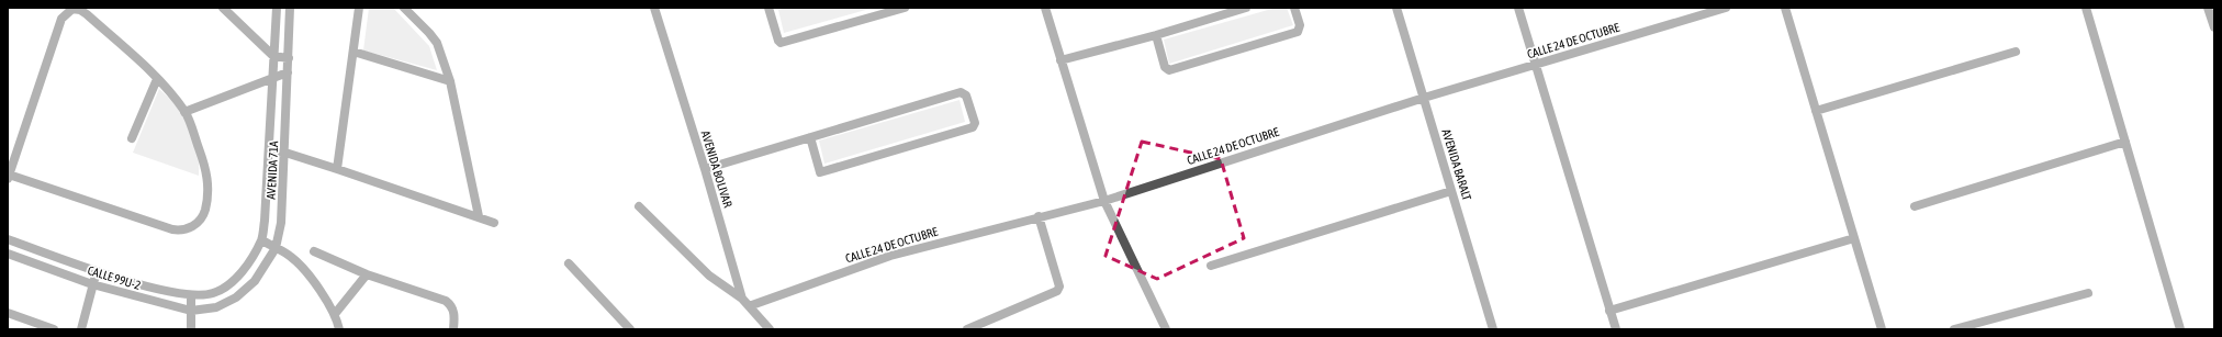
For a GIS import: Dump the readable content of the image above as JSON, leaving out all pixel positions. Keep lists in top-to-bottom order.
{
  "streets": {
    "street": [
      "CALLE 24 DE OCTUBRE",
      "AVENIDA BARALT",
      "AVENIDA BOLIVAR",
      "AVENIDA 71A",
      "CALLE 99U-2"
    ]
  },
  "crossings": [
    ["CALLE 24 DE OCTUBRE", "AVENIDA BARALT"],
    ["CALLE 24 DE OCTUBRE", "AVENIDA BOLIVAR"],
    ["AVENIDA 71A", "CALLE 99U-2"]
  ]
}
